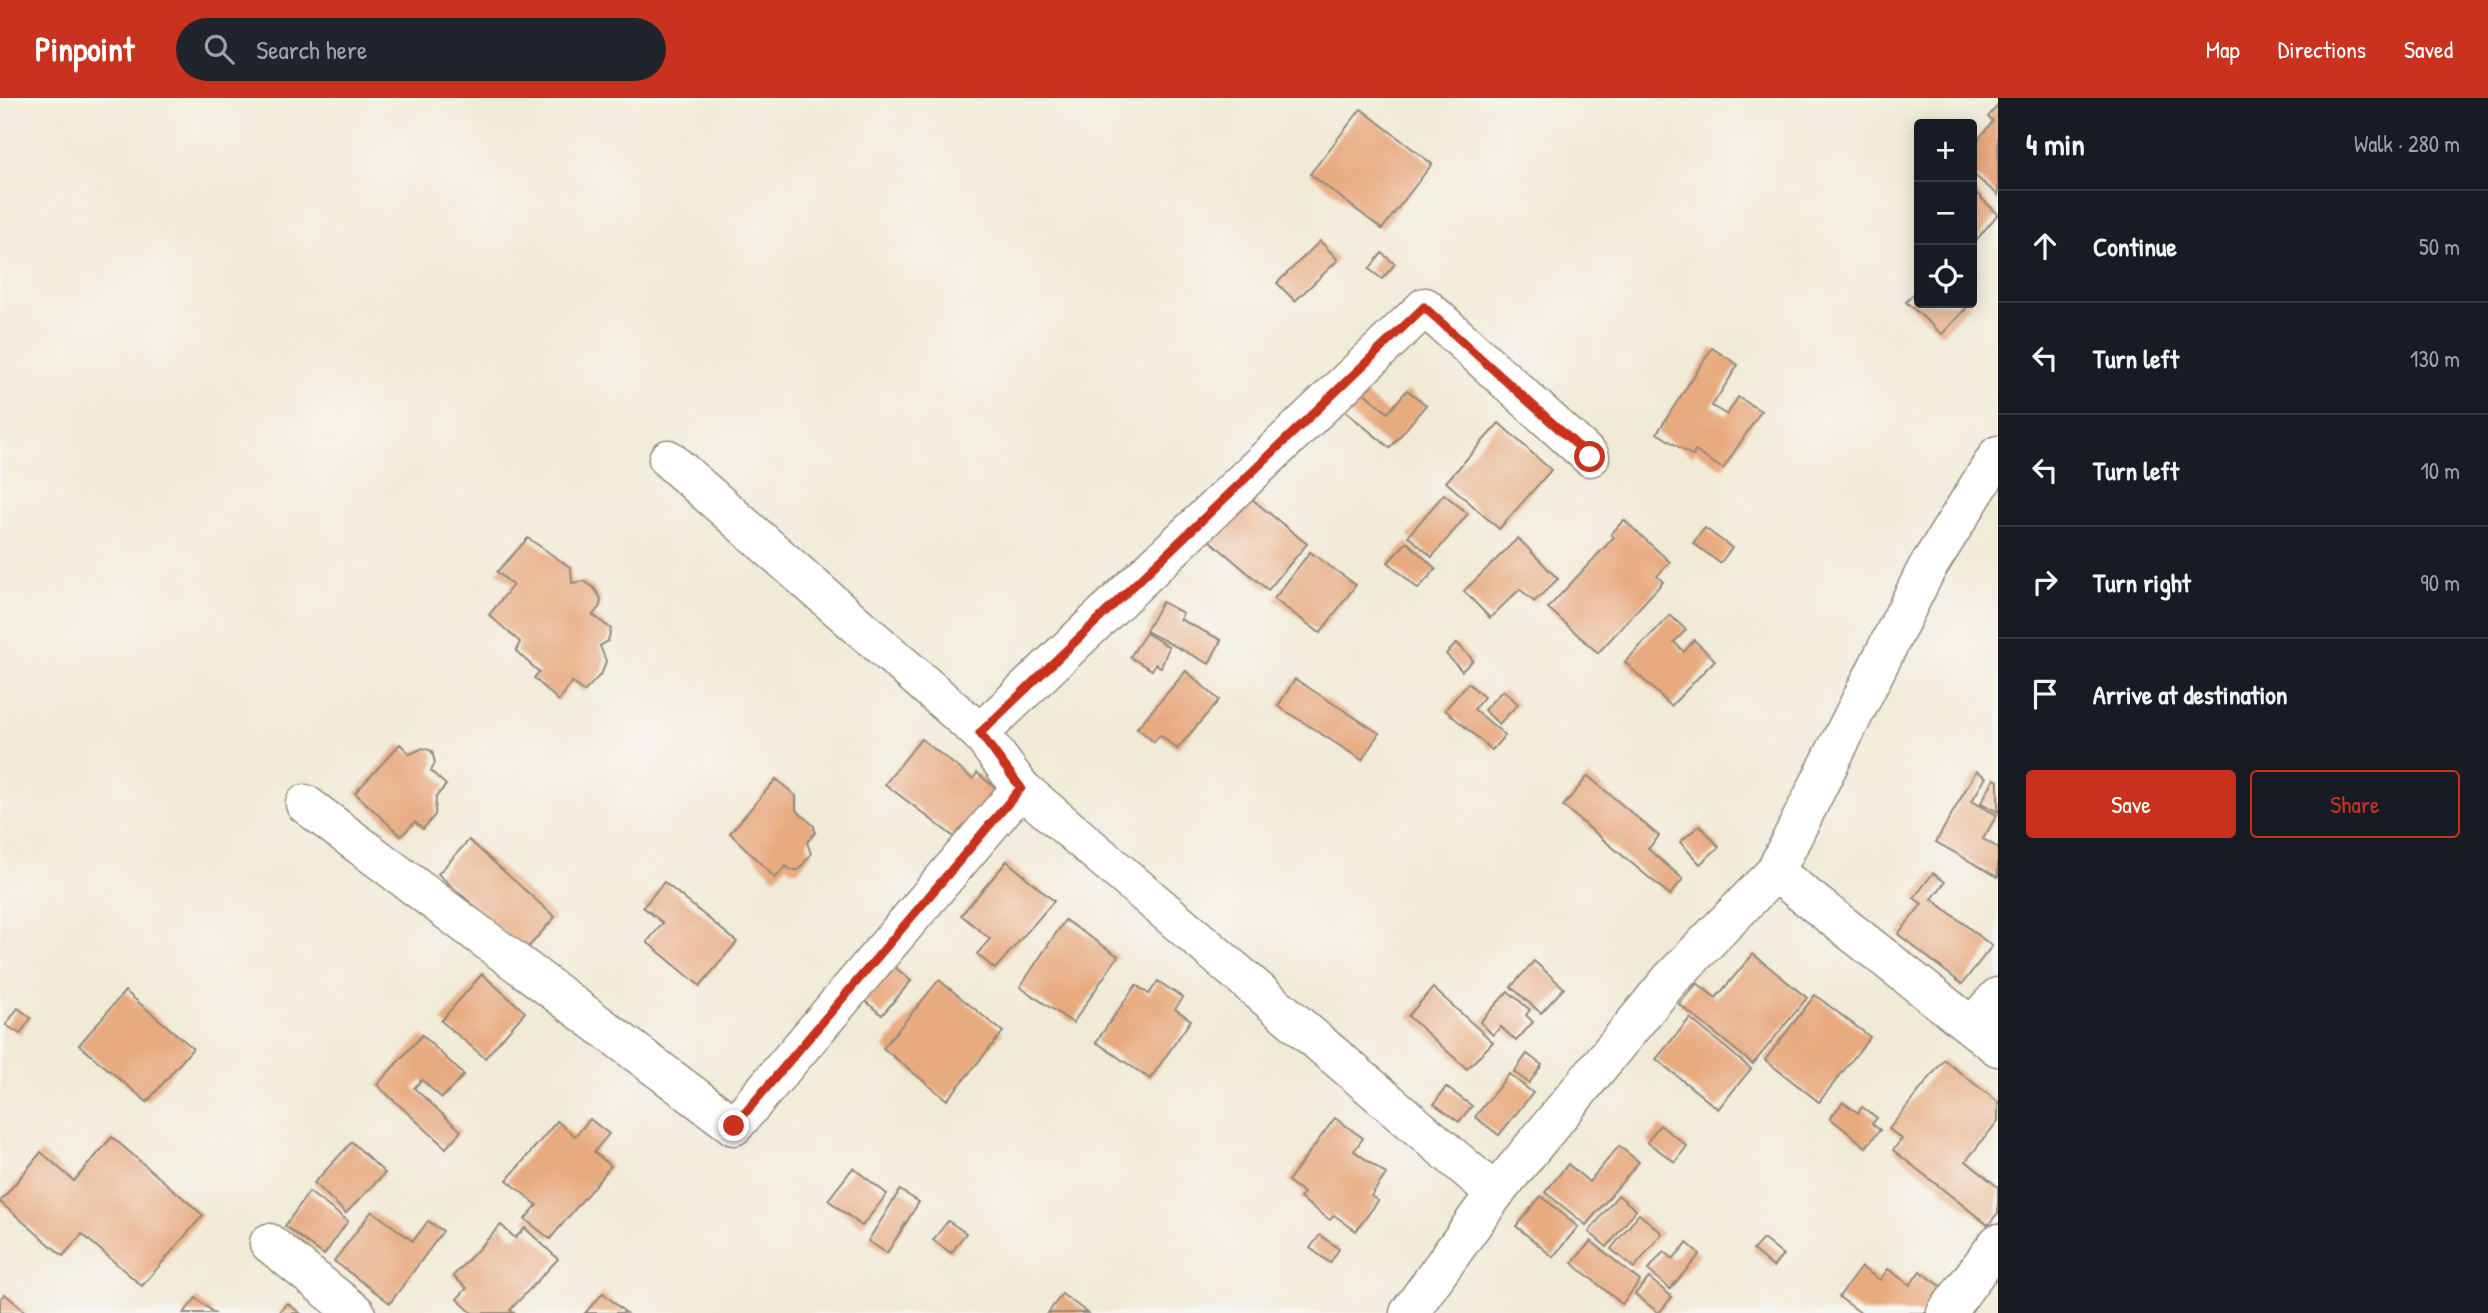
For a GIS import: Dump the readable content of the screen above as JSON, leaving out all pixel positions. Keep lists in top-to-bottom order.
{
  "page": {
    "header": "Pinpoint",
    "search": "Search here",
    "nav": ["Map", "Directions", "Saved"],
    "heading": ["4 min", "Walk · 280 m"],
    "map_buttons": ["+", "−"],
    "list": [
      ["Continue", "50 m"],
      ["Turn left", "130 m"],
      ["Turn left", "10 m"],
      ["Turn right", "90 m"],
      "Arrive at destination"
    ],
    "buttons": ["Save", "Share"]
  }
}
